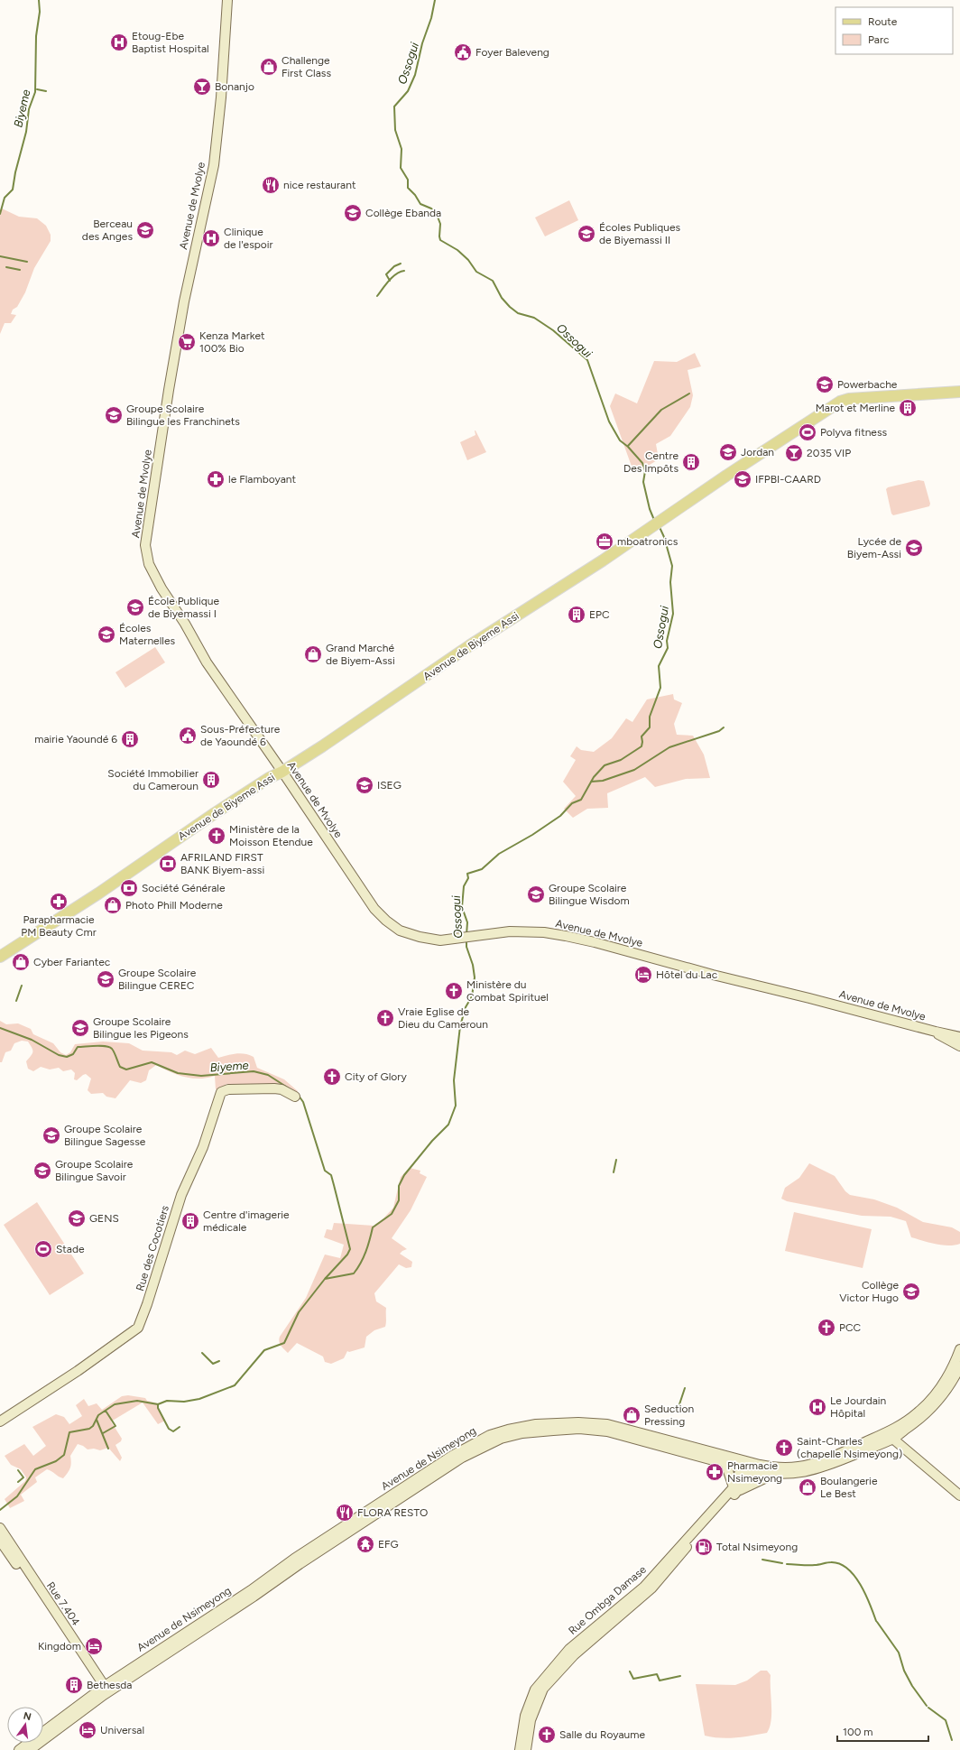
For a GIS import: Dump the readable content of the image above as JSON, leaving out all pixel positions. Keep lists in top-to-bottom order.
{
  "streets": {
    "main road": [
      "Avenue de Mvolye",
      "Avenue de Biyeme Assi",
      "Rue des Cocotiers",
      "Avenue de Nsimeyong",
      "Rue Ombga Damase",
      "Rue 7.404"
    ]
  },
  "crossings": [
    ["Avenue de Mvolye", "Avenue de Biyeme Assi"],
    ["Avenue de Nsimeyong", "Rue Ombga Damase"],
    ["Avenue de Nsimeyong", "Rue 7.404"]
  ],
  "water": ["Ossogui", "Biyeme"],
  "places": {
    "hospital": ["Etoug-Ebe Baptist Hospital", "Clinique de l'espoir", "Le Jourdain Hôpital"],
    "public building": ["Foyer Baleveng", "Sous-Préfecture de Yaoundé 6"],
    "shop": [
      "Challenge First Class",
      "Grand Marché de Biyem-Assi",
      "Photo Phill Moderne",
      "Cyber Fariantec",
      "Seduction Pressing",
      "Boulangerie Le Best"
    ],
    "bar": ["Bonanjo", "2035 VIP"],
    "restaurant": ["nice restaurant", "FLORA RESTO"],
    "school or university": [
      "Collège Ebanda",
      "Berceau des Anges",
      "Écoles Publiques de Biyemassi II",
      "Powerbache",
      "Groupe Scolaire Bilingue les Franchinets",
      "Jordan",
      "IFPBI-CAARD",
      "Lycée de Biyem-Assi",
      "École Publique de Biyemassi I",
      "Écoles Maternelles",
      "ISEG",
      "Groupe Scolaire Bilingue Wisdom",
      "Groupe Scolaire Bilingue CEREC",
      "Groupe Scolaire Bilingue les Pigeons",
      "Groupe Scolaire Bilingue Sagesse",
      "Groupe Scolaire Bilingue Savoir",
      "GENS",
      "Collège Victor Hugo"
    ],
    "supermarket": ["Kenza Market 100% Bio"],
    "building": [
      "Marot et Merline",
      "Centre Des Impôts",
      "EPC",
      "mairie Yaoundé 6",
      "Société Immobilier du Cameroun",
      "Centre d'imagerie médicale",
      "Bethesda"
    ],
    "sports": ["Polyva fitness", "Stade"],
    "pharmacy": ["le Flamboyant", "Parapharmacie PM Beauty Cmr", "Pharmacie Nsimeyong"],
    "office": ["mboatronics"],
    "church": [
      "Ministère de la Moisson Etendue",
      "Ministère du Combat Spirituel",
      "Vraie Eglise de Dieu du Cameroun",
      "City of Glory",
      "PCC",
      "Saint-Charles (chapelle Nsimeyong)",
      "Salle du Royaume"
    ],
    "bank": ["AFRILAND FIRST BANK Biyem-assi", "Société Générale"],
    "hotel": ["Hôtel du Lac", "Kingdom", "Universal"],
    "temple": ["EFG"],
    "fuel station": ["Total Nsimeyong"]
  },
  "legend": ["Route", "Parc"],
  "scale_bar": "100 m",
  "north": "top"
}
